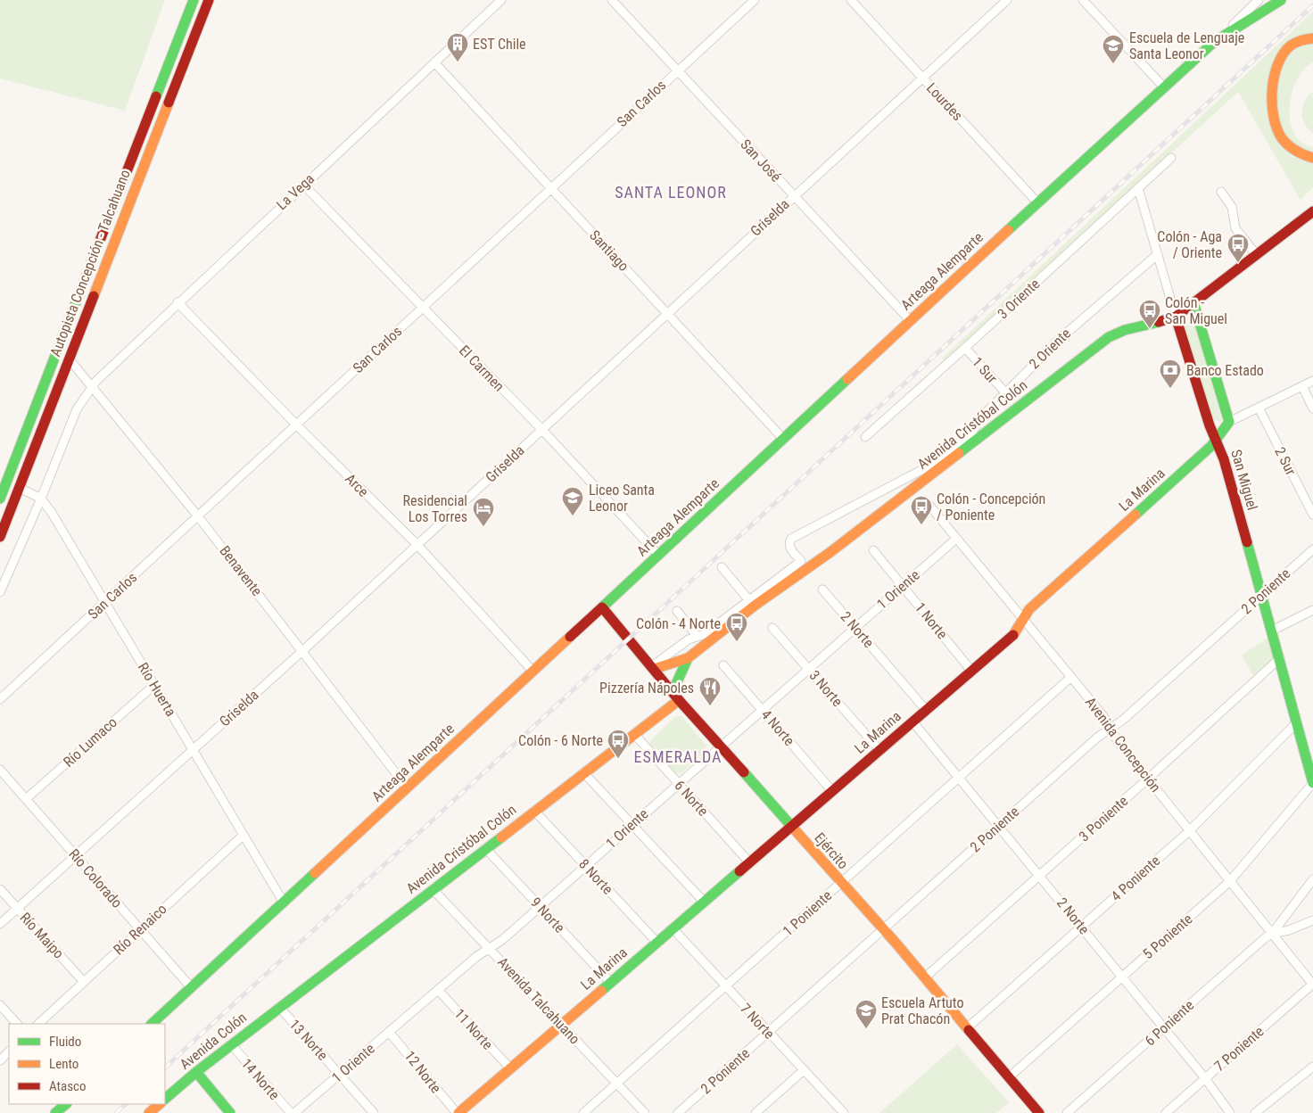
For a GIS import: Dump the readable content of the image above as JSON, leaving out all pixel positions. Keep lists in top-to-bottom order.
{
  "streets": {
    "main road": [
      "Autopista Concepción - Talcahuano",
      "Arteaga Alemparte",
      "Avenida Cristóbal Colón",
      "San Miguel",
      "La Marina",
      "Ejército",
      "Avenida Colón"
    ],
    "street": [
      "Lourdes",
      "San Carlos",
      "San José",
      "La Vega",
      "Griselda",
      "Santiago",
      "3 Oriente",
      "2 Oriente",
      "El Carmen",
      "1 Sur",
      "2 Sur",
      "Arce",
      "Benavente",
      "1 Oriente",
      "2 Poniente",
      "1 Norte",
      "2 Norte",
      "3 Norte",
      "Río Huerta",
      "4 Norte",
      "Río Lumaco",
      "Avenida Concepción",
      "6 Norte",
      "3 Poniente",
      "8 Norte",
      "Río Colorado",
      "4 Poniente",
      "1 Poniente",
      "9 Norte",
      "Río Renaico",
      "Río Maipo",
      "5 Poniente",
      "Avenida Talcahuano",
      "7 Norte",
      "6 Poniente",
      "11 Norte",
      "13 Norte",
      "7 Poniente",
      "12 Norte",
      "14 Norte"
    ]
  },
  "crossings": [
    ["Lourdes", "Griselda"],
    ["Lourdes", "Arteaga Alemparte"],
    ["San Carlos", "San José"],
    ["San Carlos", "Santiago"],
    ["San Carlos", "El Carmen"],
    ["San Carlos", "Arce"],
    ["San Carlos", "Benavente"],
    ["San Carlos", "Río Huerta"],
    ["San José", "Griselda"],
    ["San José", "Arteaga Alemparte"],
    ["La Vega", "Santiago"],
    ["La Vega", "El Carmen"],
    ["La Vega", "Arce"],
    ["La Vega", "Benavente"],
    ["La Vega", "Río Huerta"],
    ["Griselda", "Santiago"],
    ["Griselda", "El Carmen"],
    ["Griselda", "Arce"],
    ["Griselda", "Benavente"],
    ["Griselda", "Río Huerta"],
    ["Griselda", "Río Colorado"],
    ["Griselda", "Río Maipo"],
    ["Santiago", "Arteaga Alemparte"],
    ["Autopista Concepción - Talcahuano", "Benavente"],
    ["Arteaga Alemparte", "El Carmen"],
    ["Arteaga Alemparte", "Arce"],
    ["Arteaga Alemparte", "Benavente"],
    ["Arteaga Alemparte", "Río Huerta"],
    ["Arteaga Alemparte", "Ejército"],
    ["Arteaga Alemparte", "Río Colorado"],
    ["3 Oriente", "1 Sur"],
    ["3 Oriente", "San Miguel"],
    ["2 Oriente", "1 Sur"],
    ["2 Oriente", "San Miguel"],
    ["Avenida Cristóbal Colón", "San Miguel"],
    ["Avenida Cristóbal Colón", "6 Norte"],
    ["Avenida Cristóbal Colón", "Ejército"],
    ["Avenida Cristóbal Colón", "8 Norte"],
    ["Avenida Cristóbal Colón", "9 Norte"],
    ["Avenida Cristóbal Colón", "Avenida Talcahuano"],
    ["Avenida Cristóbal Colón", "13 Norte"],
    ["Avenida Cristóbal Colón", "Avenida Colón"],
    ["2 Sur", "La Marina"],
    ["San Miguel", "La Marina"],
    ["San Miguel", "2 Poniente"],
    ["San Miguel", "3 Poniente"],
    ["San Miguel", "4 Poniente"],
    ["San Miguel", "5 Poniente"],
    ["La Marina", "1 Norte"],
    ["La Marina", "2 Norte"],
    ["La Marina", "3 Norte"],
    ["La Marina", "4 Norte"],
    ["La Marina", "Avenida Concepción"],
    ["La Marina", "6 Norte"],
    ["La Marina", "Ejército"],
    ["La Marina", "8 Norte"],
    ["La Marina", "9 Norte"],
    ["La Marina", "Avenida Talcahuano"],
    ["La Marina", "7 Norte"],
    ["La Marina", "11 Norte"],
    ["La Marina", "12 Norte"],
    ["1 Oriente", "1 Norte"],
    ["1 Oriente", "2 Norte"],
    ["1 Oriente", "3 Norte"],
    ["1 Oriente", "4 Norte"],
    ["1 Oriente", "Avenida Concepción"],
    ["1 Oriente", "6 Norte"],
    ["1 Oriente", "Ejército"],
    ["1 Oriente", "8 Norte"],
    ["1 Oriente", "9 Norte"],
    ["1 Oriente", "Avenida Talcahuano"],
    ["1 Oriente", "11 Norte"],
    ["1 Oriente", "13 Norte"],
    ["1 Oriente", "12 Norte"],
    ["1 Oriente", "14 Norte"],
    ["2 Poniente", "2 Norte"],
    ["2 Poniente", "Avenida Concepción"],
    ["2 Poniente", "Ejército"],
    ["2 Poniente", "7 Norte"],
    ["2 Norte", "3 Poniente"],
    ["2 Norte", "4 Poniente"],
    ["2 Norte", "1 Poniente"],
    ["2 Norte", "5 Poniente"],
    ["2 Norte", "6 Poniente"],
    ["2 Norte", "7 Poniente"],
    ["Río Huerta", "Río Lumaco"],
    ["Río Huerta", "Río Renaico"],
    ["Río Lumaco", "Río Colorado"],
    ["Avenida Concepción", "3 Poniente"],
    ["Avenida Concepción", "4 Poniente"],
    ["Avenida Concepción", "1 Poniente"],
    ["Avenida Concepción", "5 Poniente"],
    ["Avenida Concepción", "6 Poniente"],
    ["Avenida Concepción", "7 Poniente"],
    ["3 Poniente", "Ejército"],
    ["Ejército", "4 Poniente"],
    ["Ejército", "1 Poniente"],
    ["Ejército", "5 Poniente"],
    ["Río Colorado", "Río Renaico"],
    ["1 Poniente", "Avenida Talcahuano"],
    ["1 Poniente", "7 Norte"],
    ["Río Renaico", "Río Maipo"],
    ["Avenida Colón", "14 Norte"]
  ],
  "districts": ["SANTA LEONOR", "ESMERALDA"],
  "places": {
    "building": ["EST Chile"],
    "school or university": ["Escuela de Lenguaje Santa Leonor", "Liceo Santa Leonor", "Escuela Artuto Prat Chacón"],
    "bus stop": [
      "Colón - Aga / Oriente",
      "Colón - San Miguel",
      "Colón - Concepción / Poniente",
      "Colón - 4 Norte",
      "Colón - 6 Norte"
    ],
    "bank": ["Banco Estado"],
    "hotel": ["Residencial Los Torres"],
    "restaurant": ["Pizzería Nápoles"]
  },
  "legend": ["Fluido", "Lento", "Atasco"]
}
